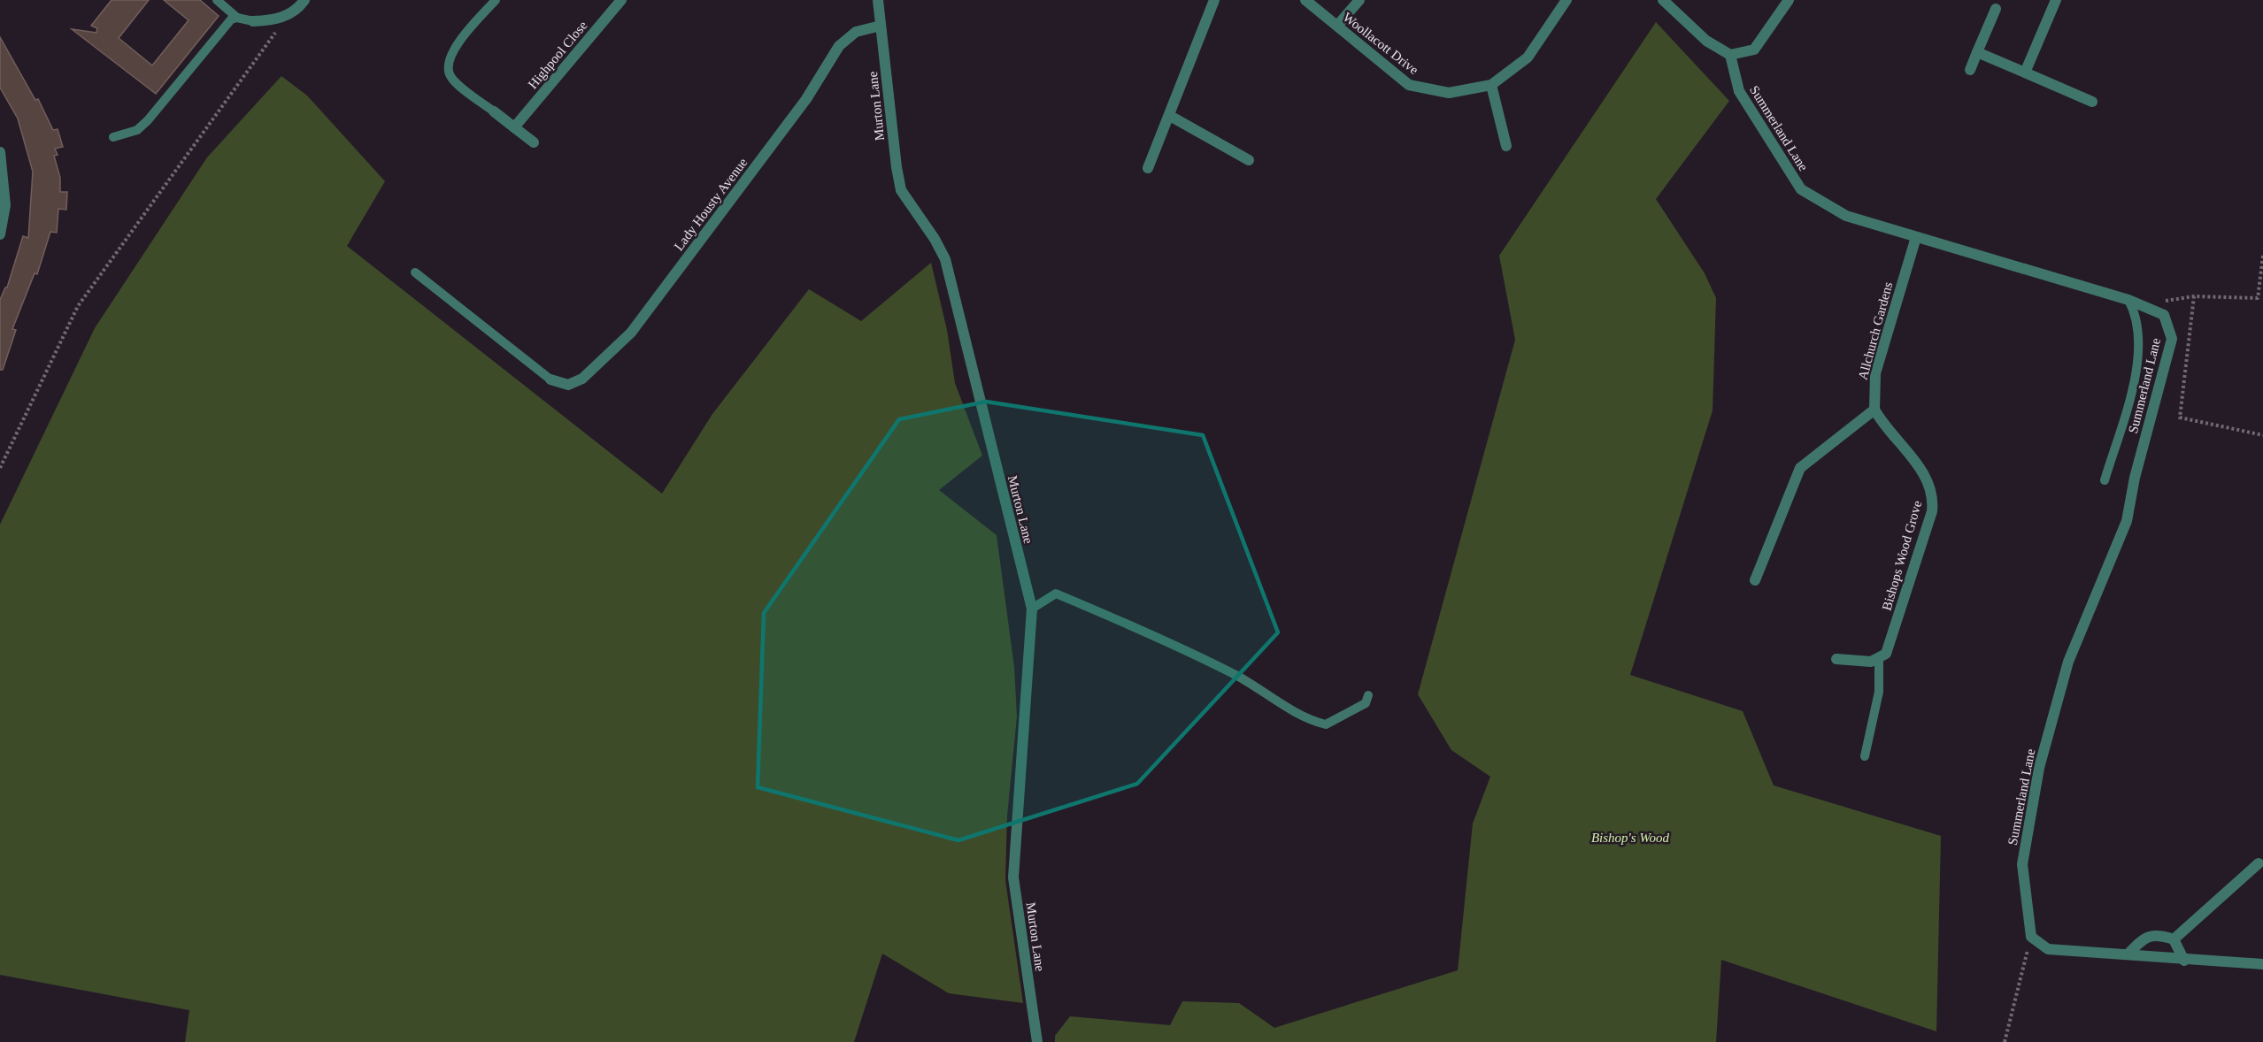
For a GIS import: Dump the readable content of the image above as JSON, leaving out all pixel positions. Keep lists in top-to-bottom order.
{
  "streets": {
    "street": [
      "Woollacott Drive",
      "Highpool Close",
      "Murton Lane",
      "Summerland Lane",
      "Lady Housty Avenue",
      "Allchurch Gardens",
      "Bishops Wood Grove"
    ]
  },
  "crossings": [
    ["Murton Lane", "Lady Housty Avenue"],
    ["Summerland Lane", "Allchurch Gardens"],
    ["Allchurch Gardens", "Bishops Wood Grove"]
  ],
  "parks": ["Bishop's Wood"]
}
